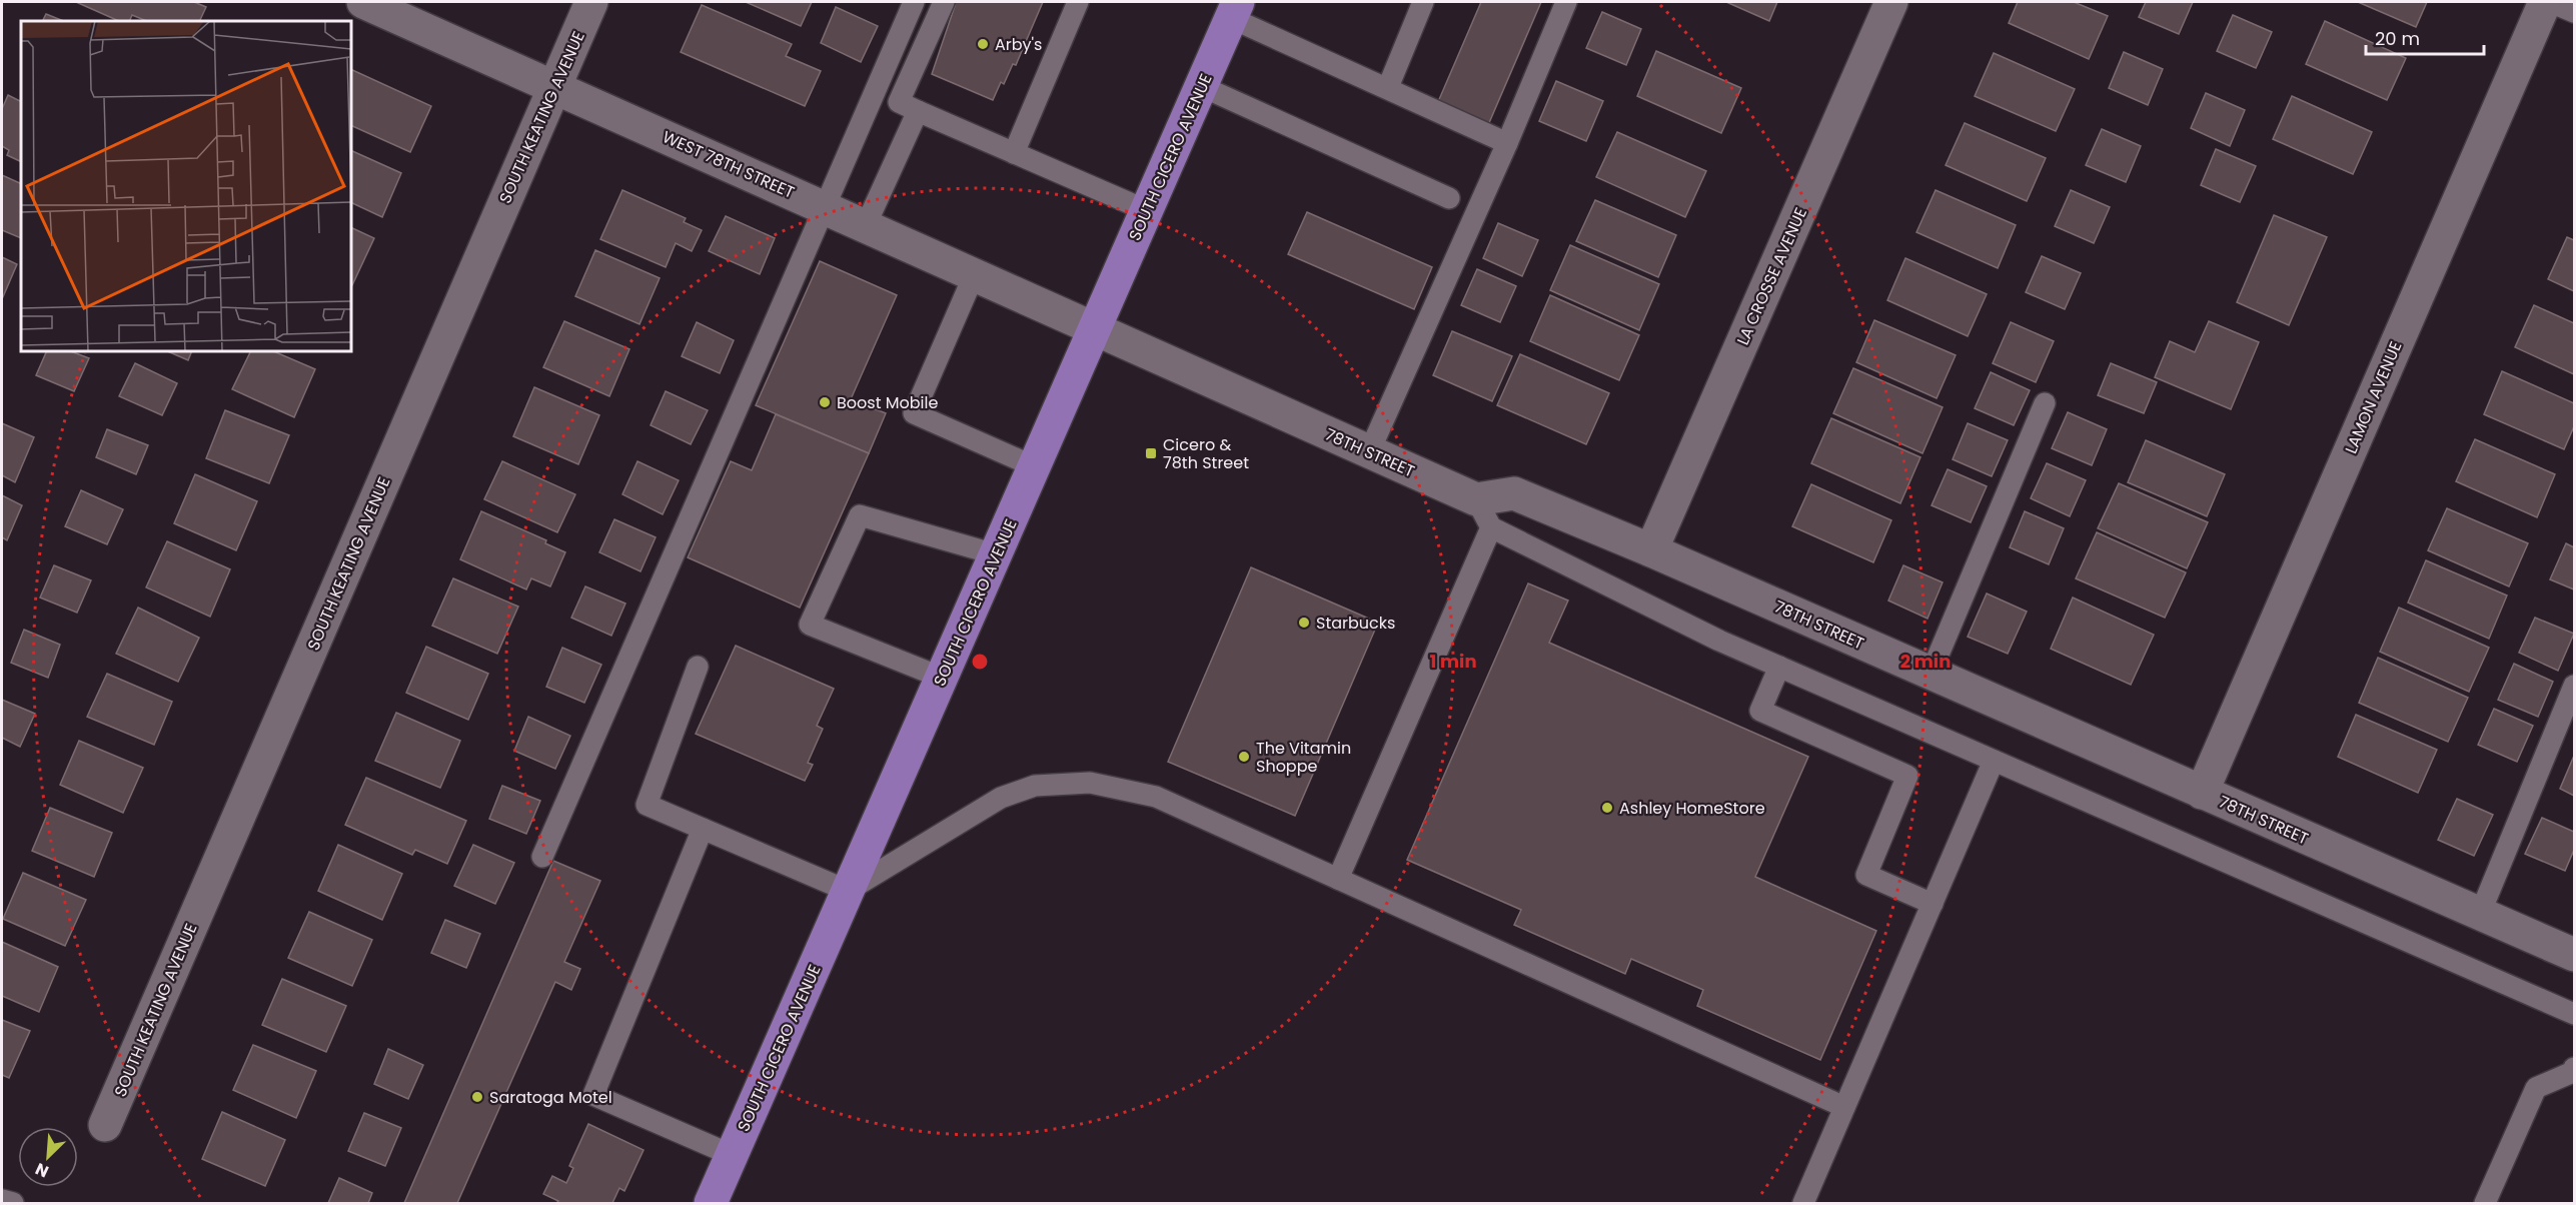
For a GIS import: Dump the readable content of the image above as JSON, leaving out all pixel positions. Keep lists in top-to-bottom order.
{
  "streets": {
    "main road": ["SOUTH CICERO AVENUE"],
    "street": [
      "SOUTH KEATING AVENUE",
      "WEST 78TH STREET",
      "LA CROSSE AVENUE",
      "LAMON AVENUE",
      "78TH STREET"
    ]
  },
  "crossings": [
    ["SOUTH KEATING AVENUE", "WEST 78TH STREET"],
    ["SOUTH CICERO AVENUE", "WEST 78TH STREET"],
    ["SOUTH CICERO AVENUE", "78TH STREET"],
    ["WEST 78TH STREET", "78TH STREET"],
    ["LA CROSSE AVENUE", "78TH STREET"],
    ["LAMON AVENUE", "78TH STREET"]
  ],
  "places": {
    "other": [
      "Arby's",
      "Boost Mobile",
      "Starbucks",
      "The Vitamin Shoppe",
      "Ashley HomeStore",
      "Saratoga Motel"
    ],
    "transit": ["Cicero & 78th Street"]
  },
  "scale_bar": "20 m",
  "north": "bottom left",
  "rings": ["1 min", "2 min"]
}
